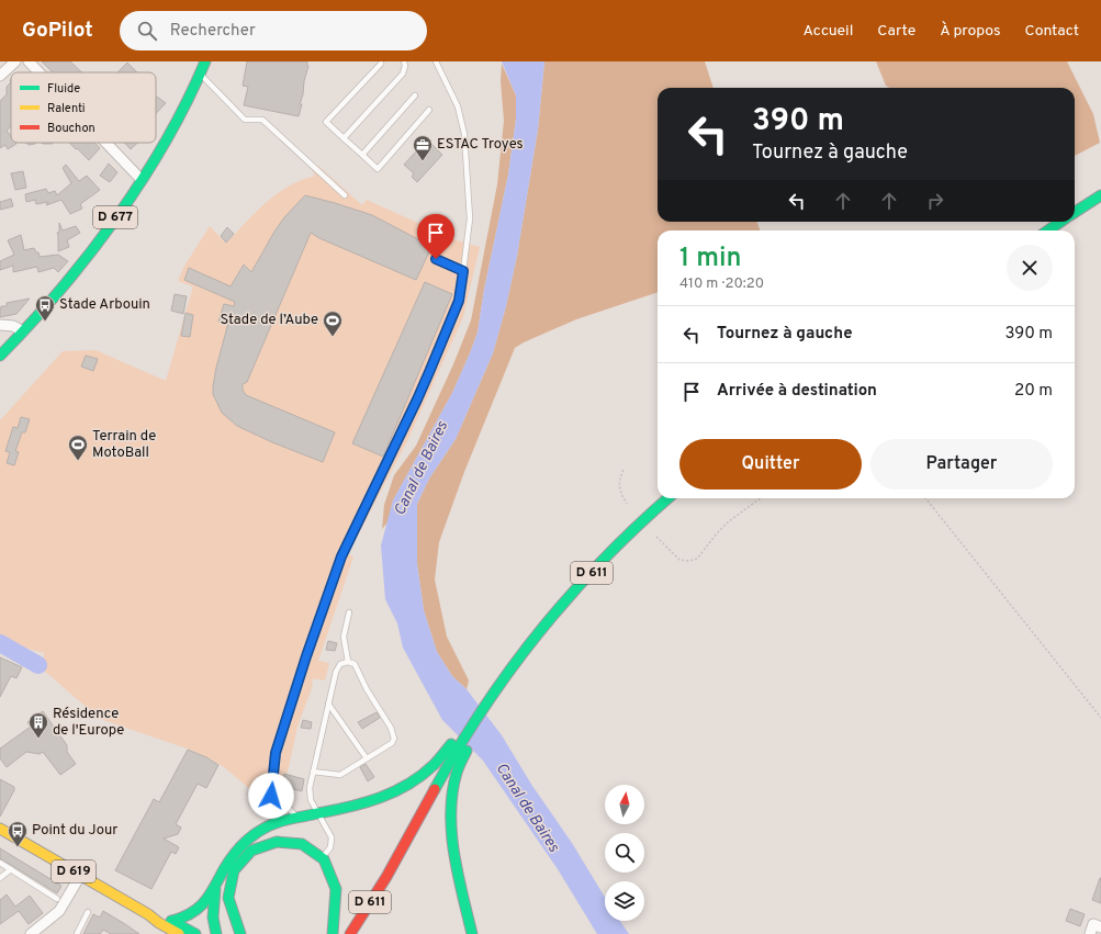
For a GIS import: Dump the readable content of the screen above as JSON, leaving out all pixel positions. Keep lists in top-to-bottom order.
{
  "streets": {
    "main road": ["D 677", "D 611", "D 619"]
  },
  "water": ["Canal de Baires"],
  "places": {
    "office": ["ESTAC Troyes"],
    "bus stop": ["Stade Arbouin", "Point du Jour"],
    "sports": ["Stade de l’Aube", "Terrain de MotoBall"],
    "building": ["Résidence de l'Europe"]
  },
  "legend": ["Fluide", "Ralenti", "Bouchon"],
  "north": "top",
  "page": {
    "header": "GoPilot",
    "search": "Rechercher",
    "nav": [
      "Accueil",
      "Carte",
      "À propos",
      "Contact"
    ],
    "turn": ["390 m", "Tournez à gauche"],
    "heading": ["1 min", "410 m · 20:20"],
    "list": [
      {
        "name": "Tournez à gauche",
        "value": "390 m"
      },
      {
        "name": "Arrivée à destination",
        "value": "20 m"
      }
    ],
    "buttons": ["Quitter", "Partager"]
  }
}
